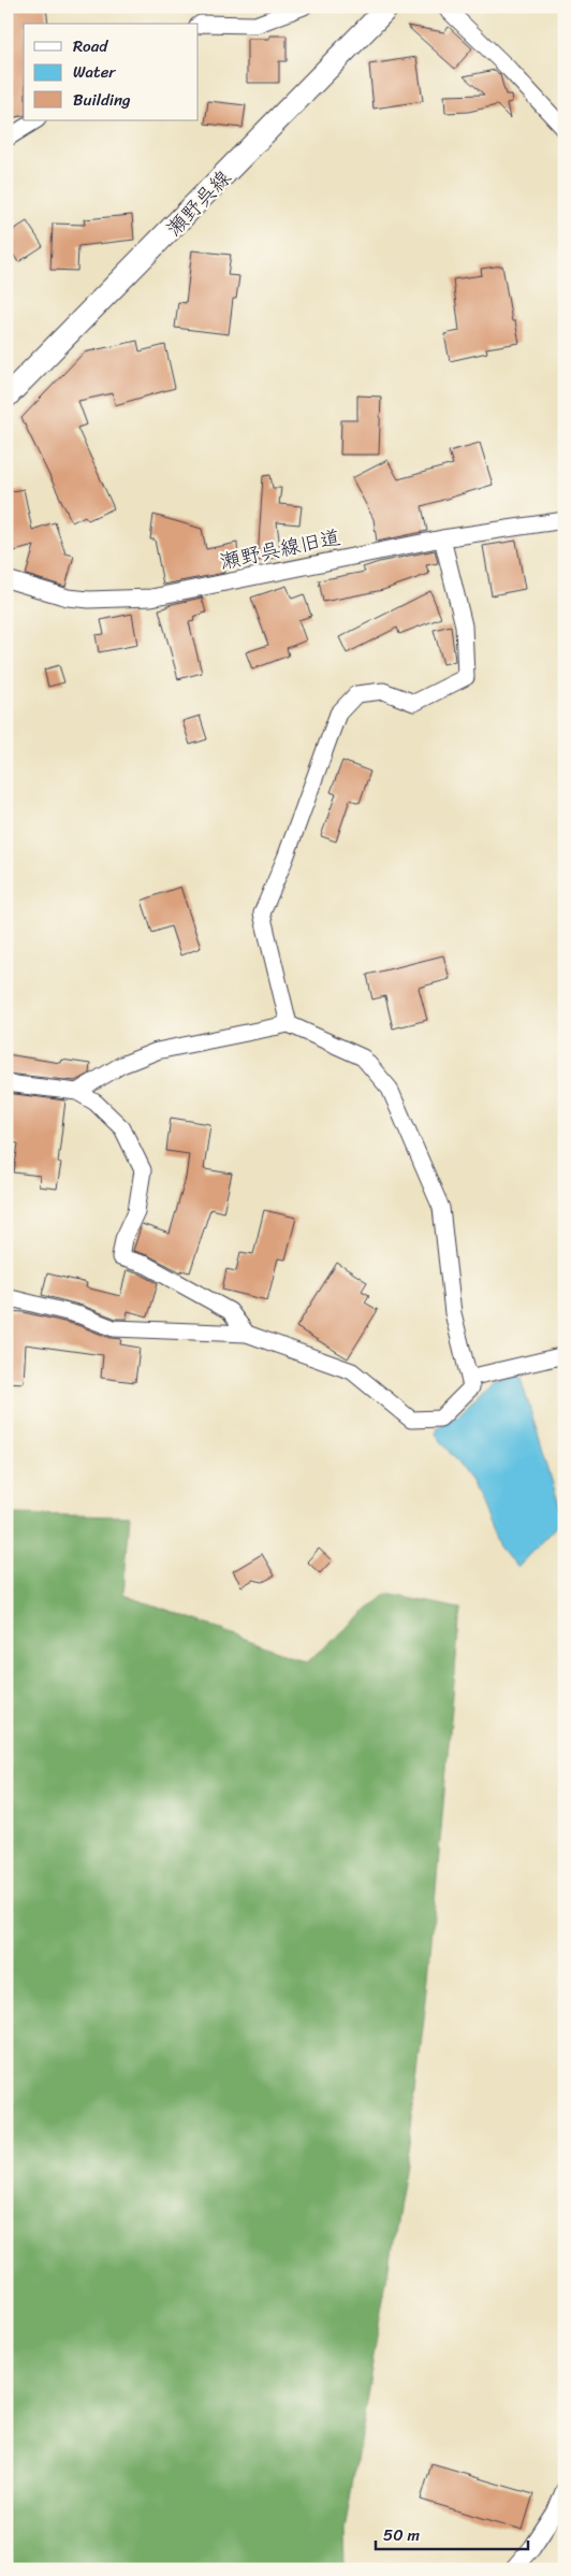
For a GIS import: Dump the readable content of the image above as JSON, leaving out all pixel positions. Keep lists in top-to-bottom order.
{
  "streets": {
    "main road": ["瀬野呉線"],
    "street": ["瀬野呉線旧道"]
  },
  "legend": ["Road", "Water", "Building"],
  "scale_bar": "50 m"
}
